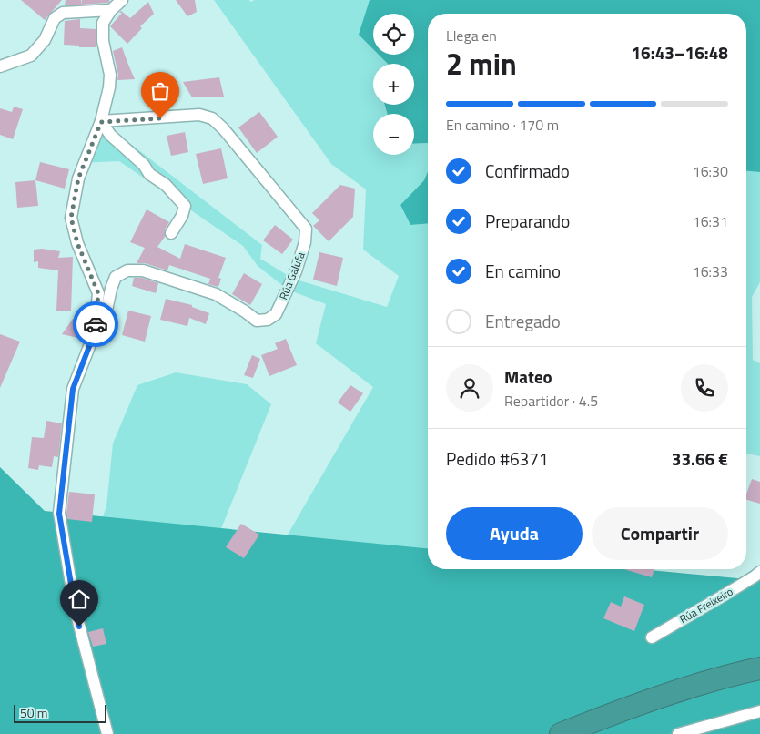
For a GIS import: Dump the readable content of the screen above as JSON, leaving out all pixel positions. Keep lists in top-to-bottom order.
{
  "streets": {
    "street": ["Rúa Galufa", "Rúa Freixeiro"]
  },
  "scale_bar": "50 m",
  "page": {
    "map_buttons": ["+", "−"],
    "heading": ["2 min", "Llega en", "16:43–16:48"],
    "panel": [
      "Mateo",
      "Repartidor · 4.5",
      "Pedido #6371",
      "33.66 €"
    ],
    "bar": "En camino · 170 m",
    "list": [
      ["Confirmado", "16:30"],
      ["Preparando", "16:31"],
      ["En camino", "16:33"],
      "Entregado"
    ],
    "buttons": ["Ayuda", "Compartir"],
    "scale": "50 m"
  }
}
